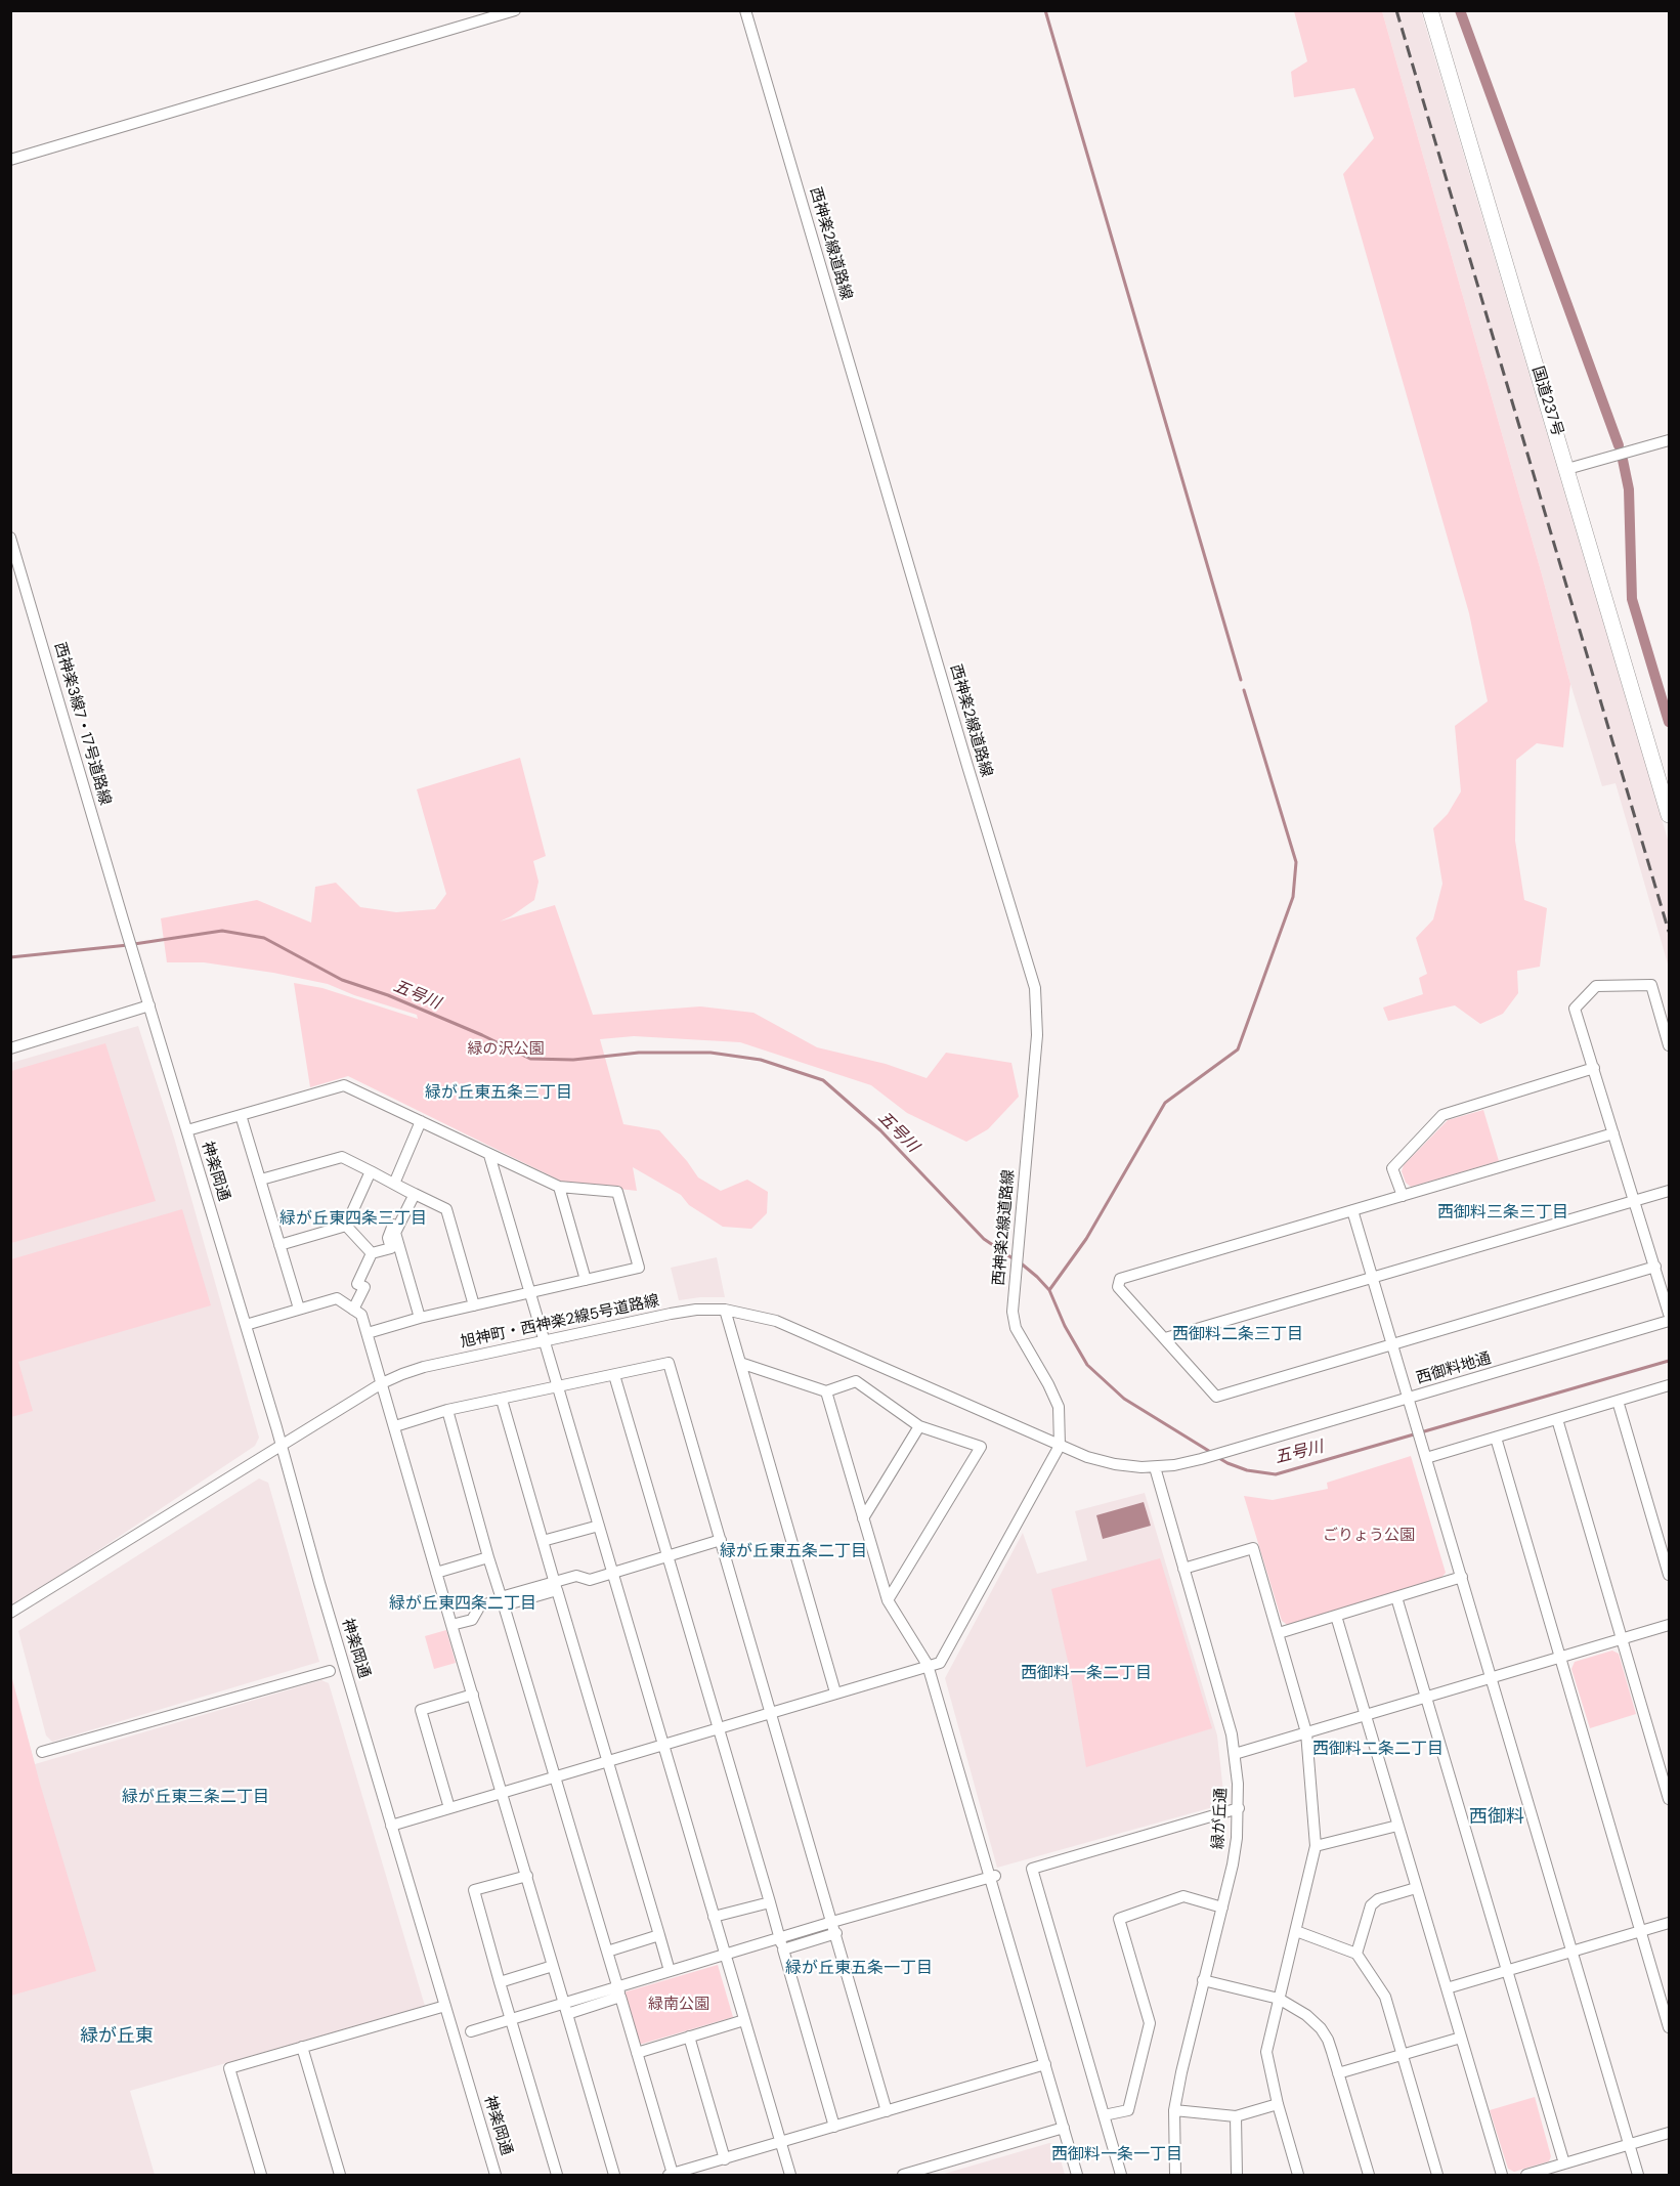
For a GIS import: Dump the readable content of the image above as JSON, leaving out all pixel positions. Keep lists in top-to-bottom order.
{
  "streets": {
    "highway": ["国道237号"],
    "street": [
      "西神楽2線道路線",
      "西神楽3線7・17号道路線",
      "神楽岡通",
      "旭神町・西神楽2線5号道路線",
      "西御料地通",
      "緑が丘通"
    ]
  },
  "crossings": [
    ["西神楽2線道路線", "旭神町・西神楽2線5号道路線"],
    ["神楽岡通", "旭神町・西神楽2線5号道路線"],
    ["旭神町・西神楽2線5号道路線", "西御料地通"],
    ["旭神町・西神楽2線5号道路線", "緑が丘通"],
    ["西御料地通", "緑が丘通"]
  ],
  "districts": [
    "緑が丘東五条三丁目",
    "西御料三条三丁目",
    "緑が丘東四条三丁目",
    "西御料二条三丁目",
    "緑が丘東五条二丁目",
    "緑が丘東四条二丁目",
    "西御料一条二丁目",
    "西御料二条二丁目",
    "緑が丘東三条二丁目",
    "西御料",
    "緑が丘東五条一丁目",
    "緑が丘東",
    "西御料一条一丁目"
  ],
  "water": ["五号川"],
  "parks": ["緑の沢公園", "ごりょう公園", "緑南公園"]
}
